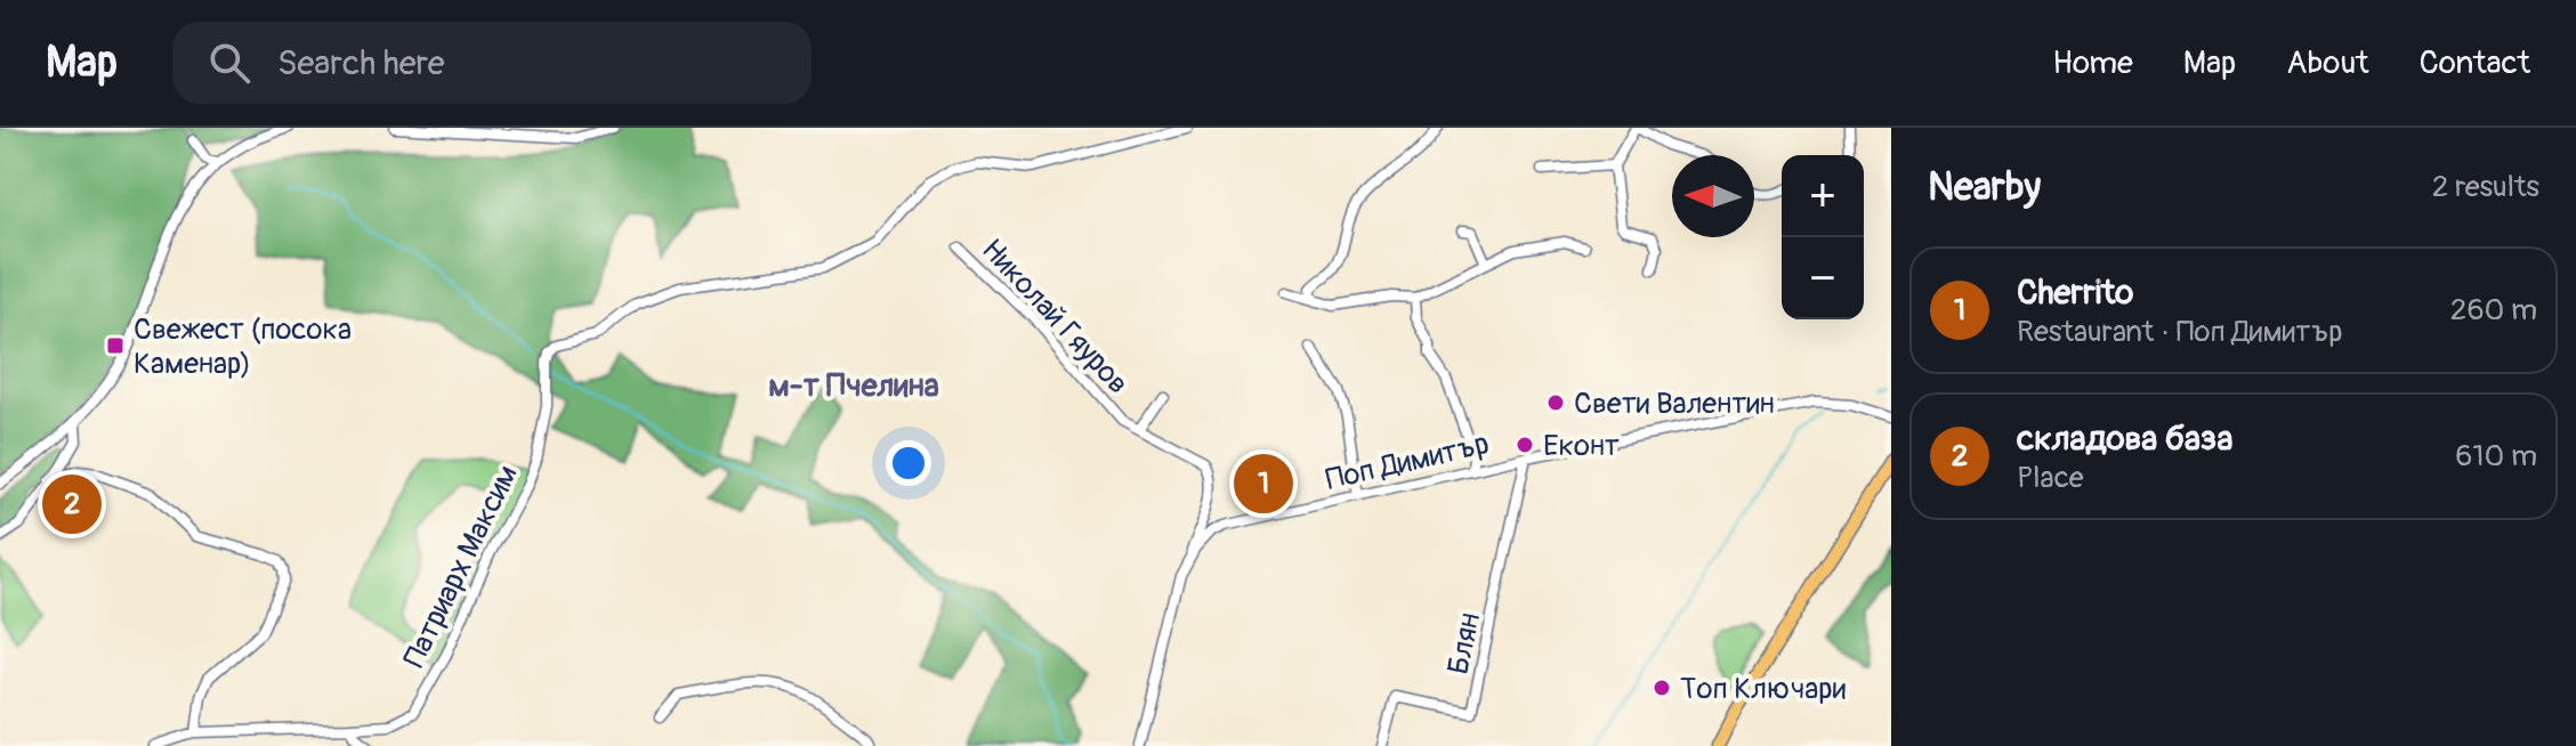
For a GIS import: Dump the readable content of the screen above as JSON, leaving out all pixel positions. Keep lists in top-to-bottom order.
{
  "streets": {
    "street": [
      "Николай Гяуров",
      "Поп Димитър",
      "Патриарх Максим",
      "Блян"
    ]
  },
  "crossings": [
    ["Николай Гяуров", "Поп Димитър"],
    ["Поп Димитър", "Блян"]
  ],
  "districts": ["м-т Пчелина"],
  "places": {
    "transit": ["Свежест (посока Каменар)"],
    "other": ["Свети Валентин", "Еконт", "Топ Ключари"]
  },
  "north": "left",
  "page": {
    "header": "Map",
    "search": "Search here",
    "nav": [
      "Home",
      "Map",
      "About",
      "Contact"
    ],
    "heading": ["Nearby", "2 results"],
    "map_buttons": ["+", "−"],
    "list": [
      {
        "mark": "1",
        "name": "Cherrito",
        "note": "Restaurant · Поп Димитър",
        "value": "260 m"
      },
      {
        "mark": "2",
        "name": "складова база",
        "note": "Place",
        "value": "610 m"
      }
    ],
    "pins": ["1", "2"]
  }
}
